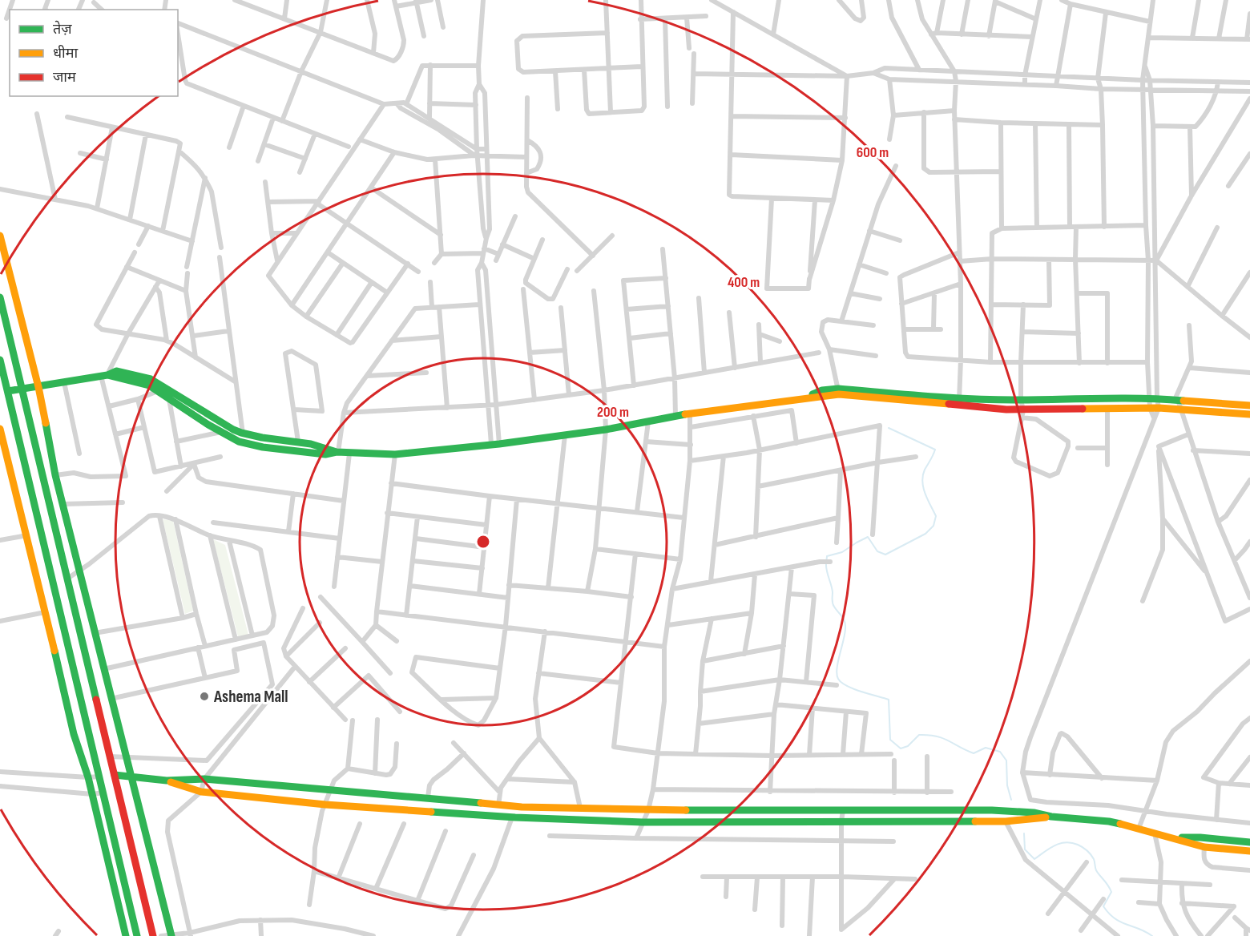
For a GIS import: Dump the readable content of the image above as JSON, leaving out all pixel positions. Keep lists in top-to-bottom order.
{
  "places": ["Ashema Mall"],
  "legend": ["तेज़", "धीमा", "जाम"],
  "rings": ["600 m", "400 m", "200 m"]
}
